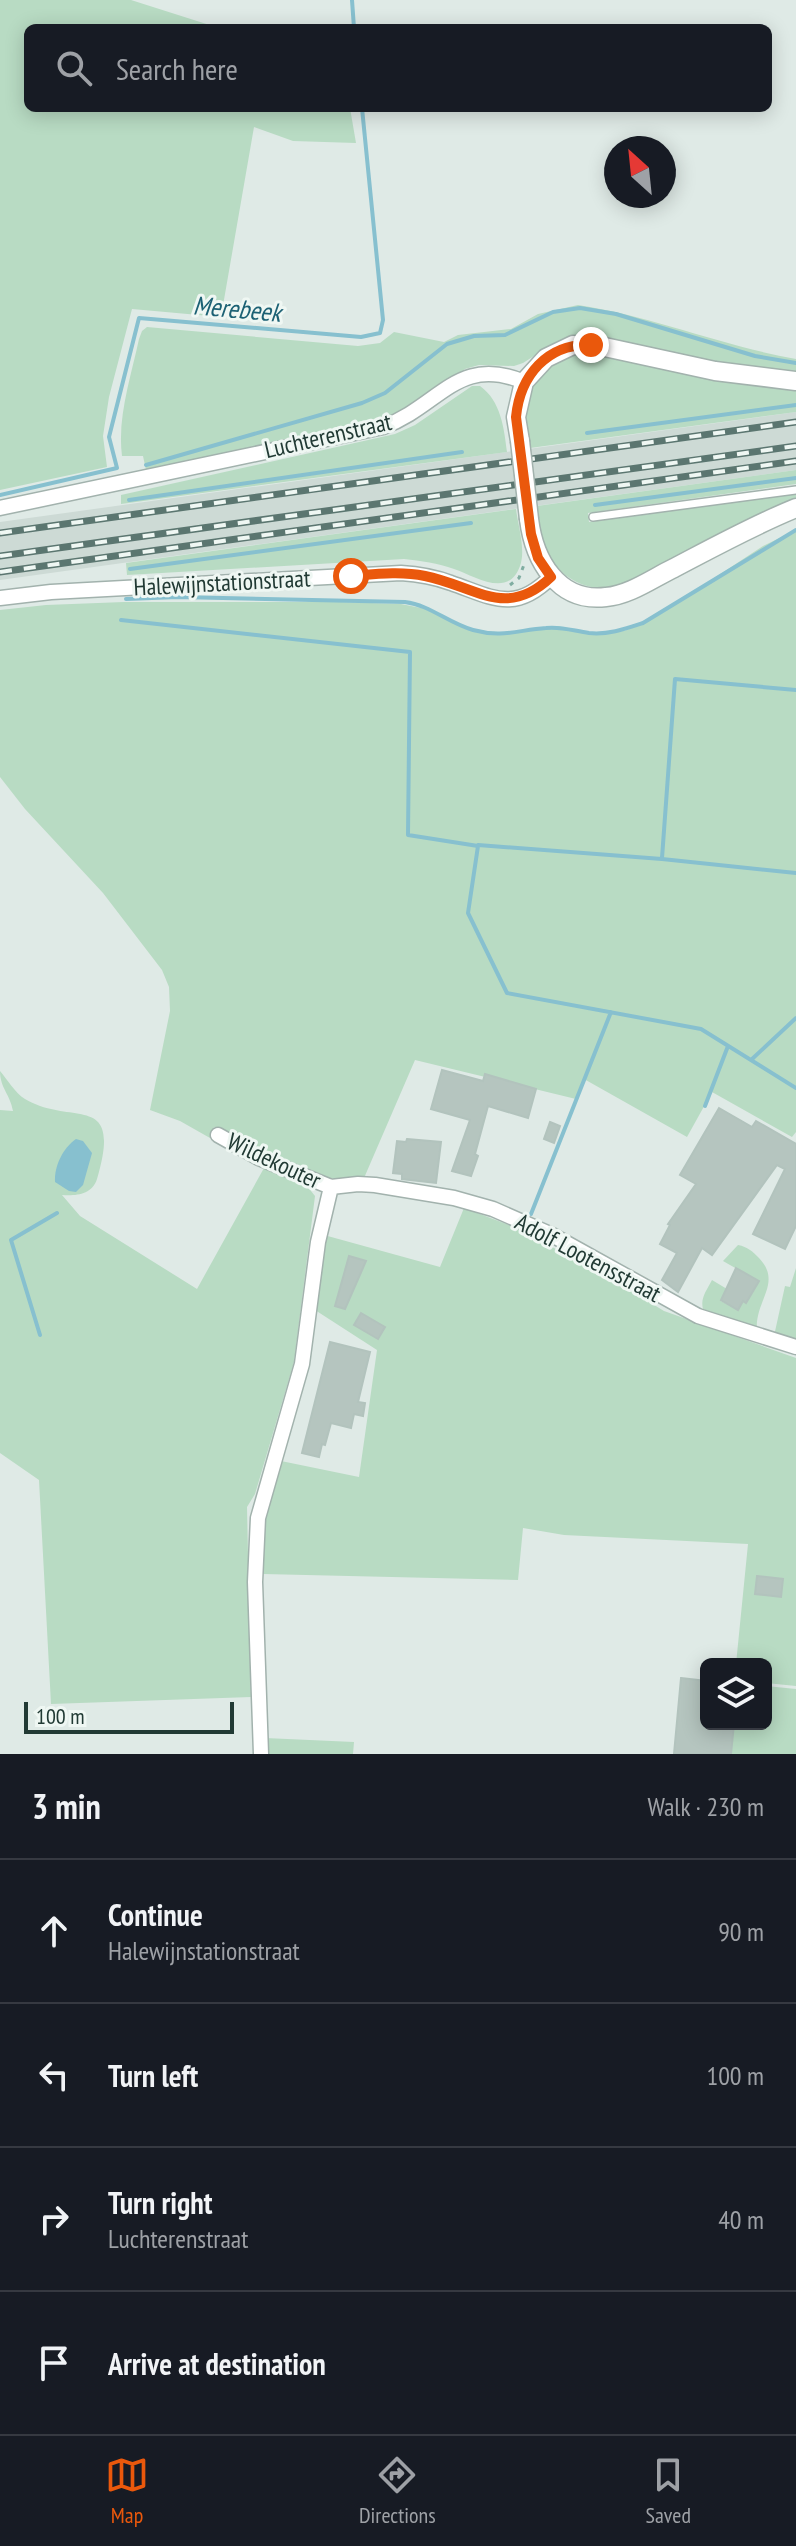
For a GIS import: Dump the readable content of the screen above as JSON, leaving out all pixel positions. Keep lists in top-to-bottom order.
{
  "streets": {
    "street": [
      "Luchterenstraat",
      "Halewijnstationstraat",
      "Wildekouter",
      "Adolf Lootensstraat"
    ]
  },
  "crossings": [
    ["Wildekouter", "Adolf Lootensstraat"]
  ],
  "water": ["Merebeek"],
  "scale_bar": "100 m",
  "north": "top left",
  "page": {
    "search": "Search here",
    "scale": "100 m",
    "heading": ["3 min", "Walk · 230 m"],
    "list": [
      ["Continue", "Halewijnstationstraat", "90 m"],
      ["Turn left", "100 m"],
      ["Turn right", "Luchterenstraat", "40 m"],
      "Arrive at destination"
    ],
    "nav": ["Map", "Directions", "Saved"]
  }
}
